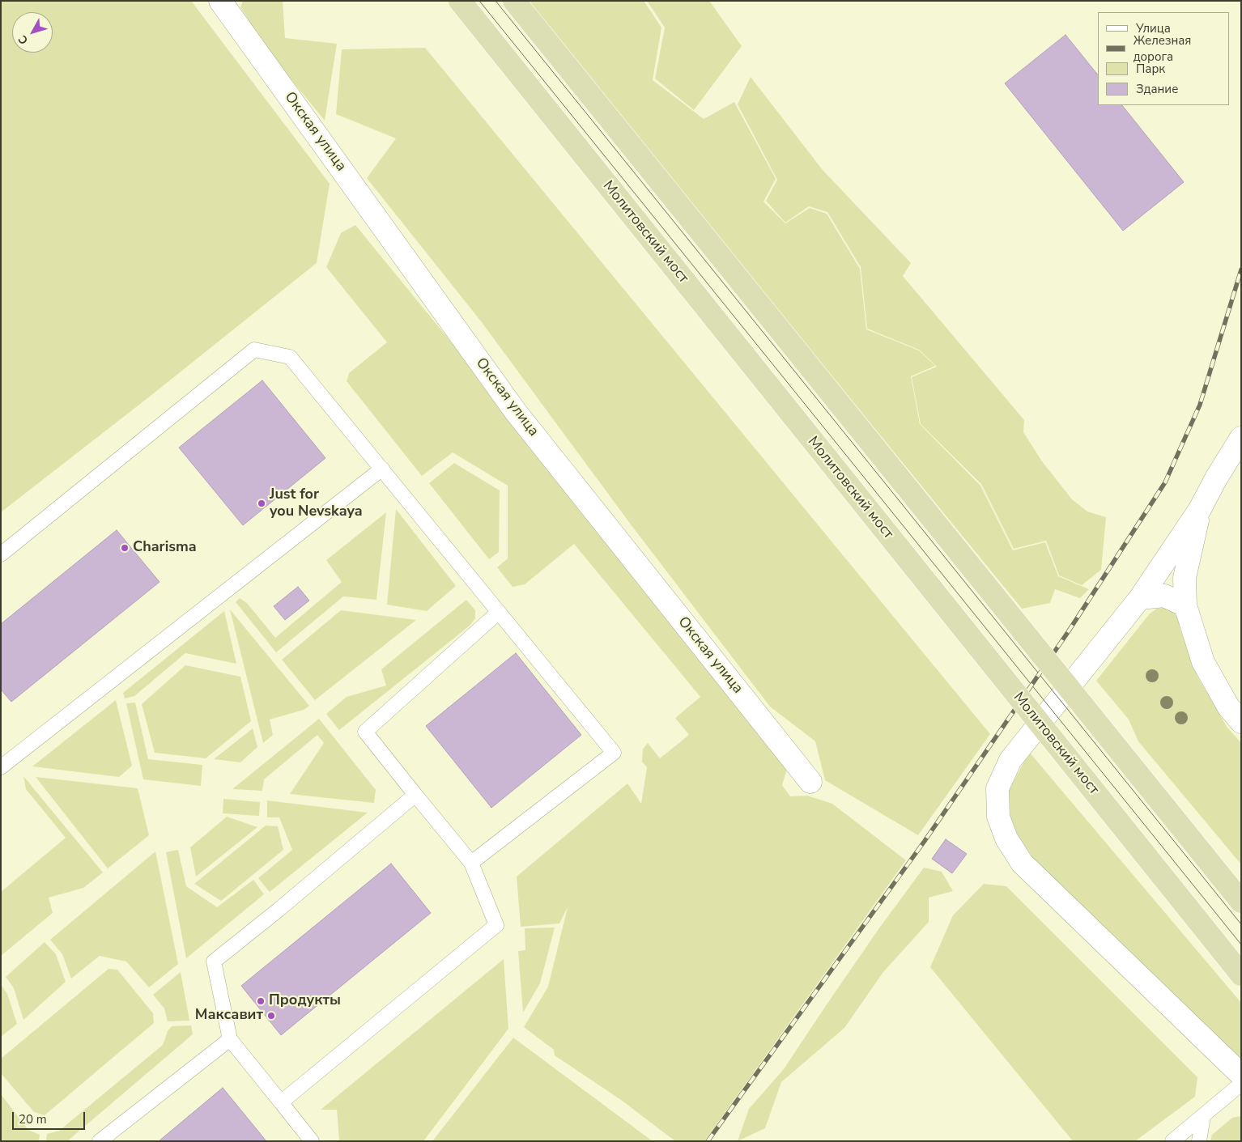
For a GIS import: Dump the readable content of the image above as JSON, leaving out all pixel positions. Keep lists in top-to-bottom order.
{
  "streets": {
    "main road": ["Молитовский мост"],
    "street": ["Окская улица"]
  },
  "places": [
    "Just for you Nevskaya",
    "Charisma",
    "Продукты",
    "Максавит"
  ],
  "legend": [
    "Улица",
    "Железная дорога",
    "Парк",
    "Здание"
  ],
  "scale_bar": "20 m",
  "north": "bottom left"
}
